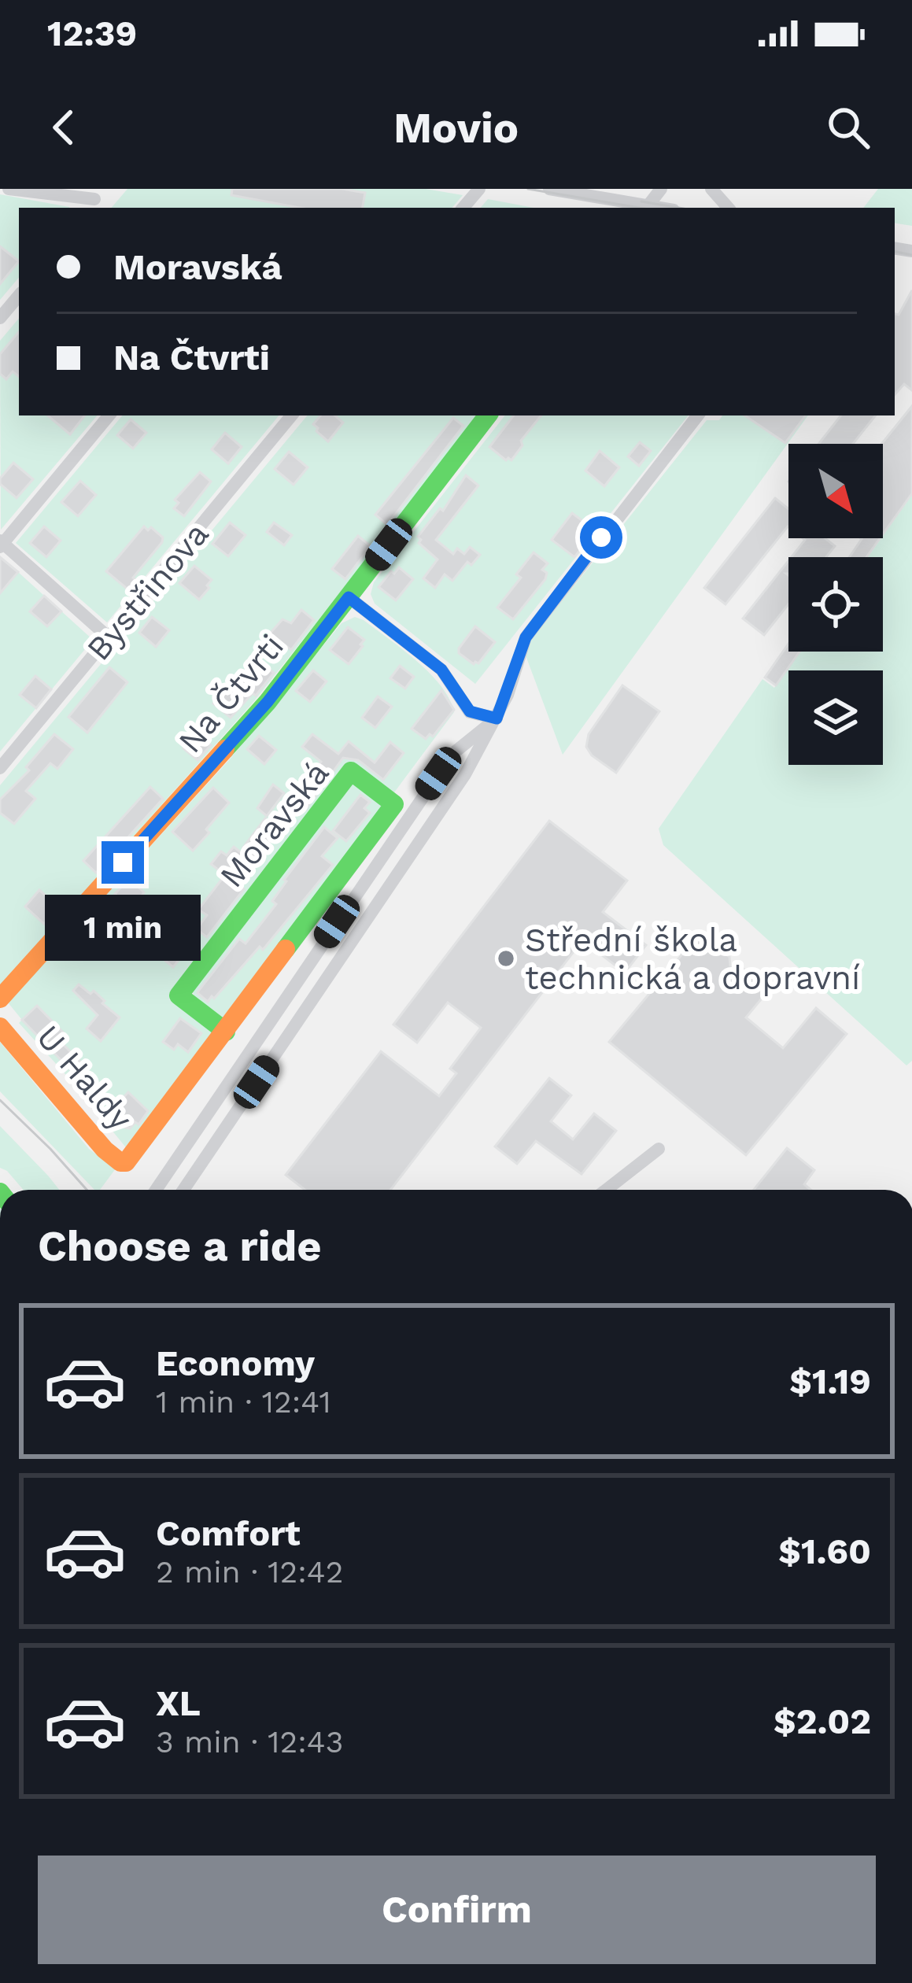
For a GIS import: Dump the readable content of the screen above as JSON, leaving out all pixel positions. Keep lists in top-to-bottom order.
{
  "streets": {
    "main road": ["Na Čtvrti", "Moravská", "U Haldy"],
    "street": ["Bystřinova"]
  },
  "crossings": [
    ["Moravská", "U Haldy"]
  ],
  "places": ["Střední škola technická a dopravní"],
  "north": "bottom right",
  "page": {
    "status": "12:39",
    "header": "Movio",
    "banner": ["Moravská", "Na Čtvrti"],
    "bubble": "1 min",
    "heading": "Choose a ride",
    "list": [
      {
        "name": "Economy",
        "note": "1 min · 12:41",
        "value": "$1.19"
      },
      {
        "name": "Comfort",
        "note": "2 min · 12:42",
        "value": "$1.60"
      },
      {
        "name": "XL",
        "note": "3 min · 12:43",
        "value": "$2.02"
      }
    ],
    "buttons": "Confirm"
  }
}
